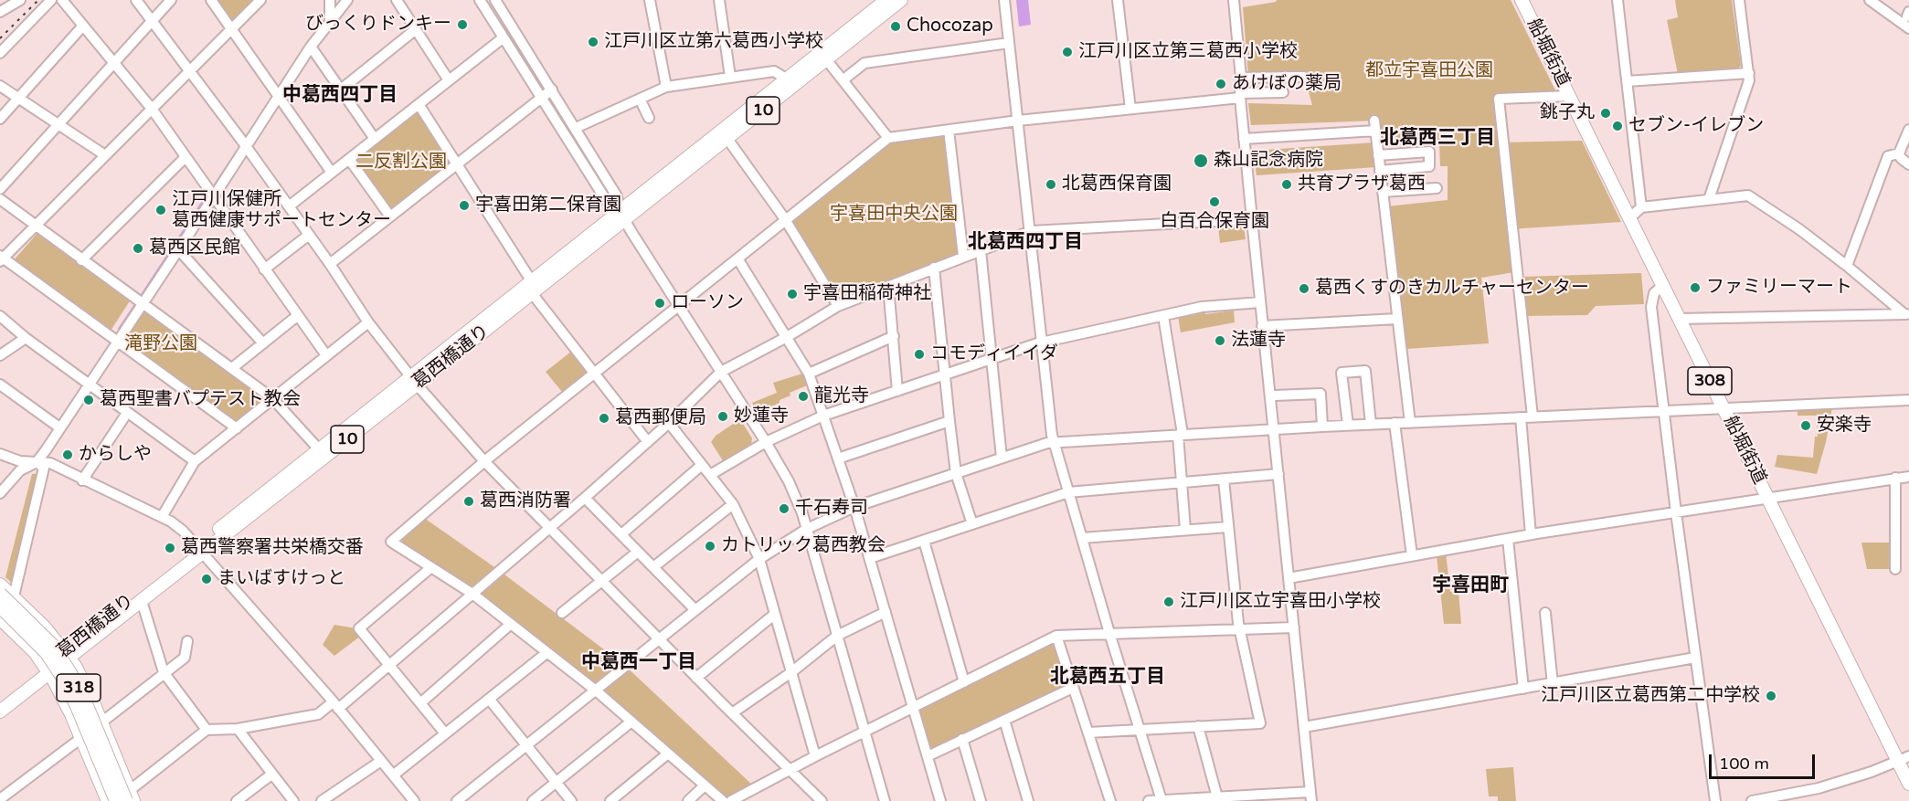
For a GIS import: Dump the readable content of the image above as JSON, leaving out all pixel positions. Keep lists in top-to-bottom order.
{
  "streets": {
    "main road": [
      "船堀街道",
      "10",
      "葛西橋通り",
      "308",
      "318"
    ]
  },
  "crossings": [
    ["葛西橋通り", "318"]
  ],
  "districts": [
    "中葛西四丁目",
    "北葛西三丁目",
    "北葛西四丁目",
    "宇喜田町",
    "中葛西一丁目",
    "北葛西五丁目"
  ],
  "parks": [
    "都立宇喜田公園",
    "二反割公園",
    "宇喜田中央公園",
    "滝野公園"
  ],
  "places": [
    "びっくりドンキー",
    "Chocozap",
    "江戸川区立第六葛西小学校",
    "江戸川区立第三葛西小学校",
    "あけぼの薬局",
    "銚子丸",
    "セブン-イレブン",
    "森山記念病院",
    "北葛西保育園",
    "共育プラザ葛西",
    "白百合保育園",
    "宇喜田第二保育園",
    "江戸川保健所 葛西健康サポートセンター",
    "葛西区民館",
    "ファミリーマート",
    "葛西くすのきカルチャーセンター",
    "宇喜田稲荷神社",
    "ローソン",
    "法蓮寺",
    "コモディイイダ",
    "龍光寺",
    "葛西聖書バプテスト教会",
    "妙蓮寺",
    "葛西郵便局",
    "安楽寺",
    "からしや",
    "葛西消防署",
    "千石寿司",
    "カトリック葛西教会",
    "葛西警察署共栄橋交番",
    "まいばすけっと",
    "江戸川区立宇喜田小学校",
    "江戸川区立葛西第二中学校"
  ],
  "scale_bar": "100 m"
}
